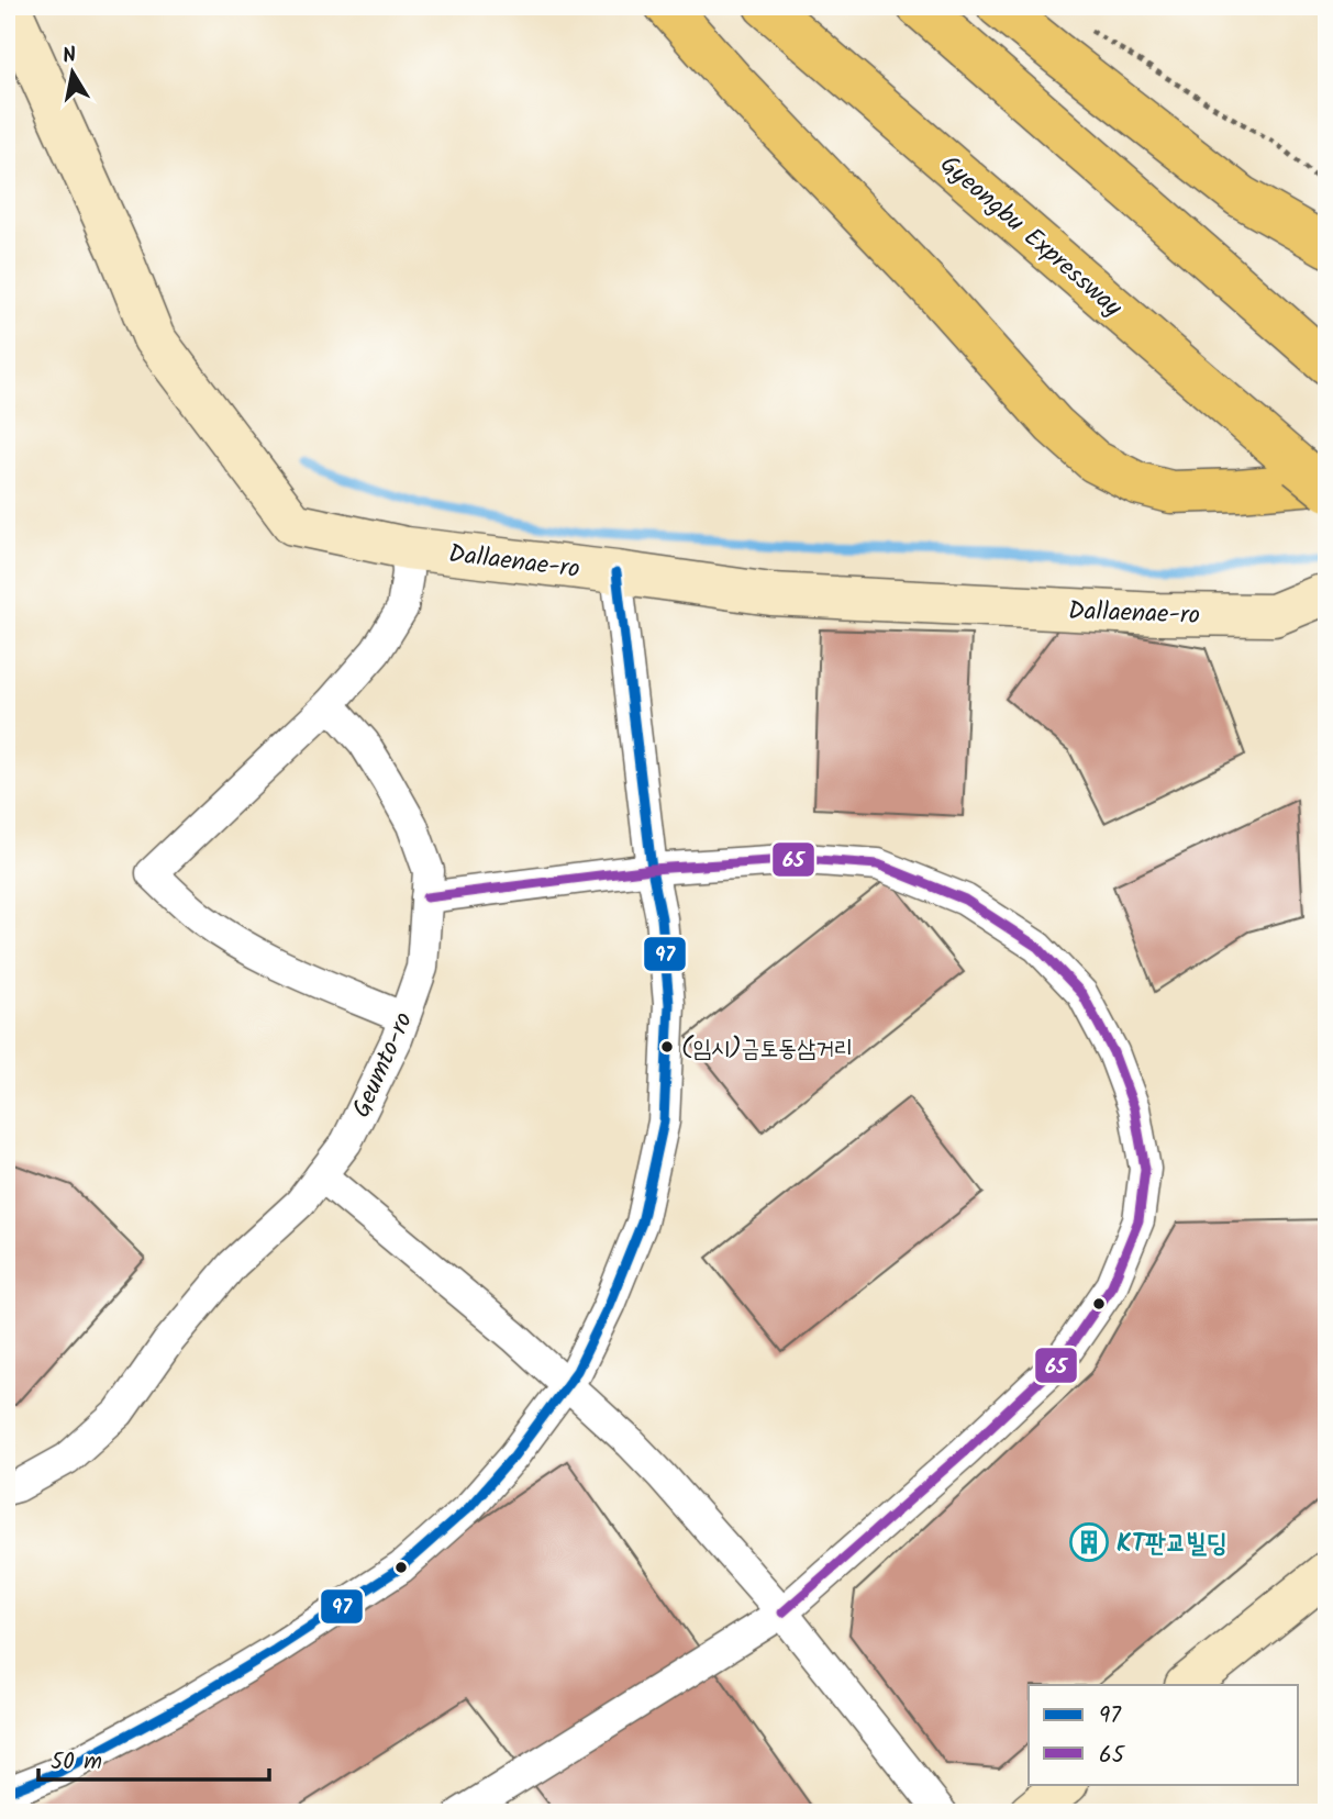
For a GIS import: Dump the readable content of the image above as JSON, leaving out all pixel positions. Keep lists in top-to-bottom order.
{
  "streets": {
    "highway": ["Gyeongbu Expressway"],
    "street": ["Dallaenae-ro", "Geumto-ro"]
  },
  "places": {
    "other": ["(임시)금토동삼거리"],
    "building": ["KT판교빌딩"]
  },
  "lines": ["transit line 97", "transit line 65"],
  "legend": ["97", "65"],
  "scale_bar": "50 m",
  "north": "top"
}
